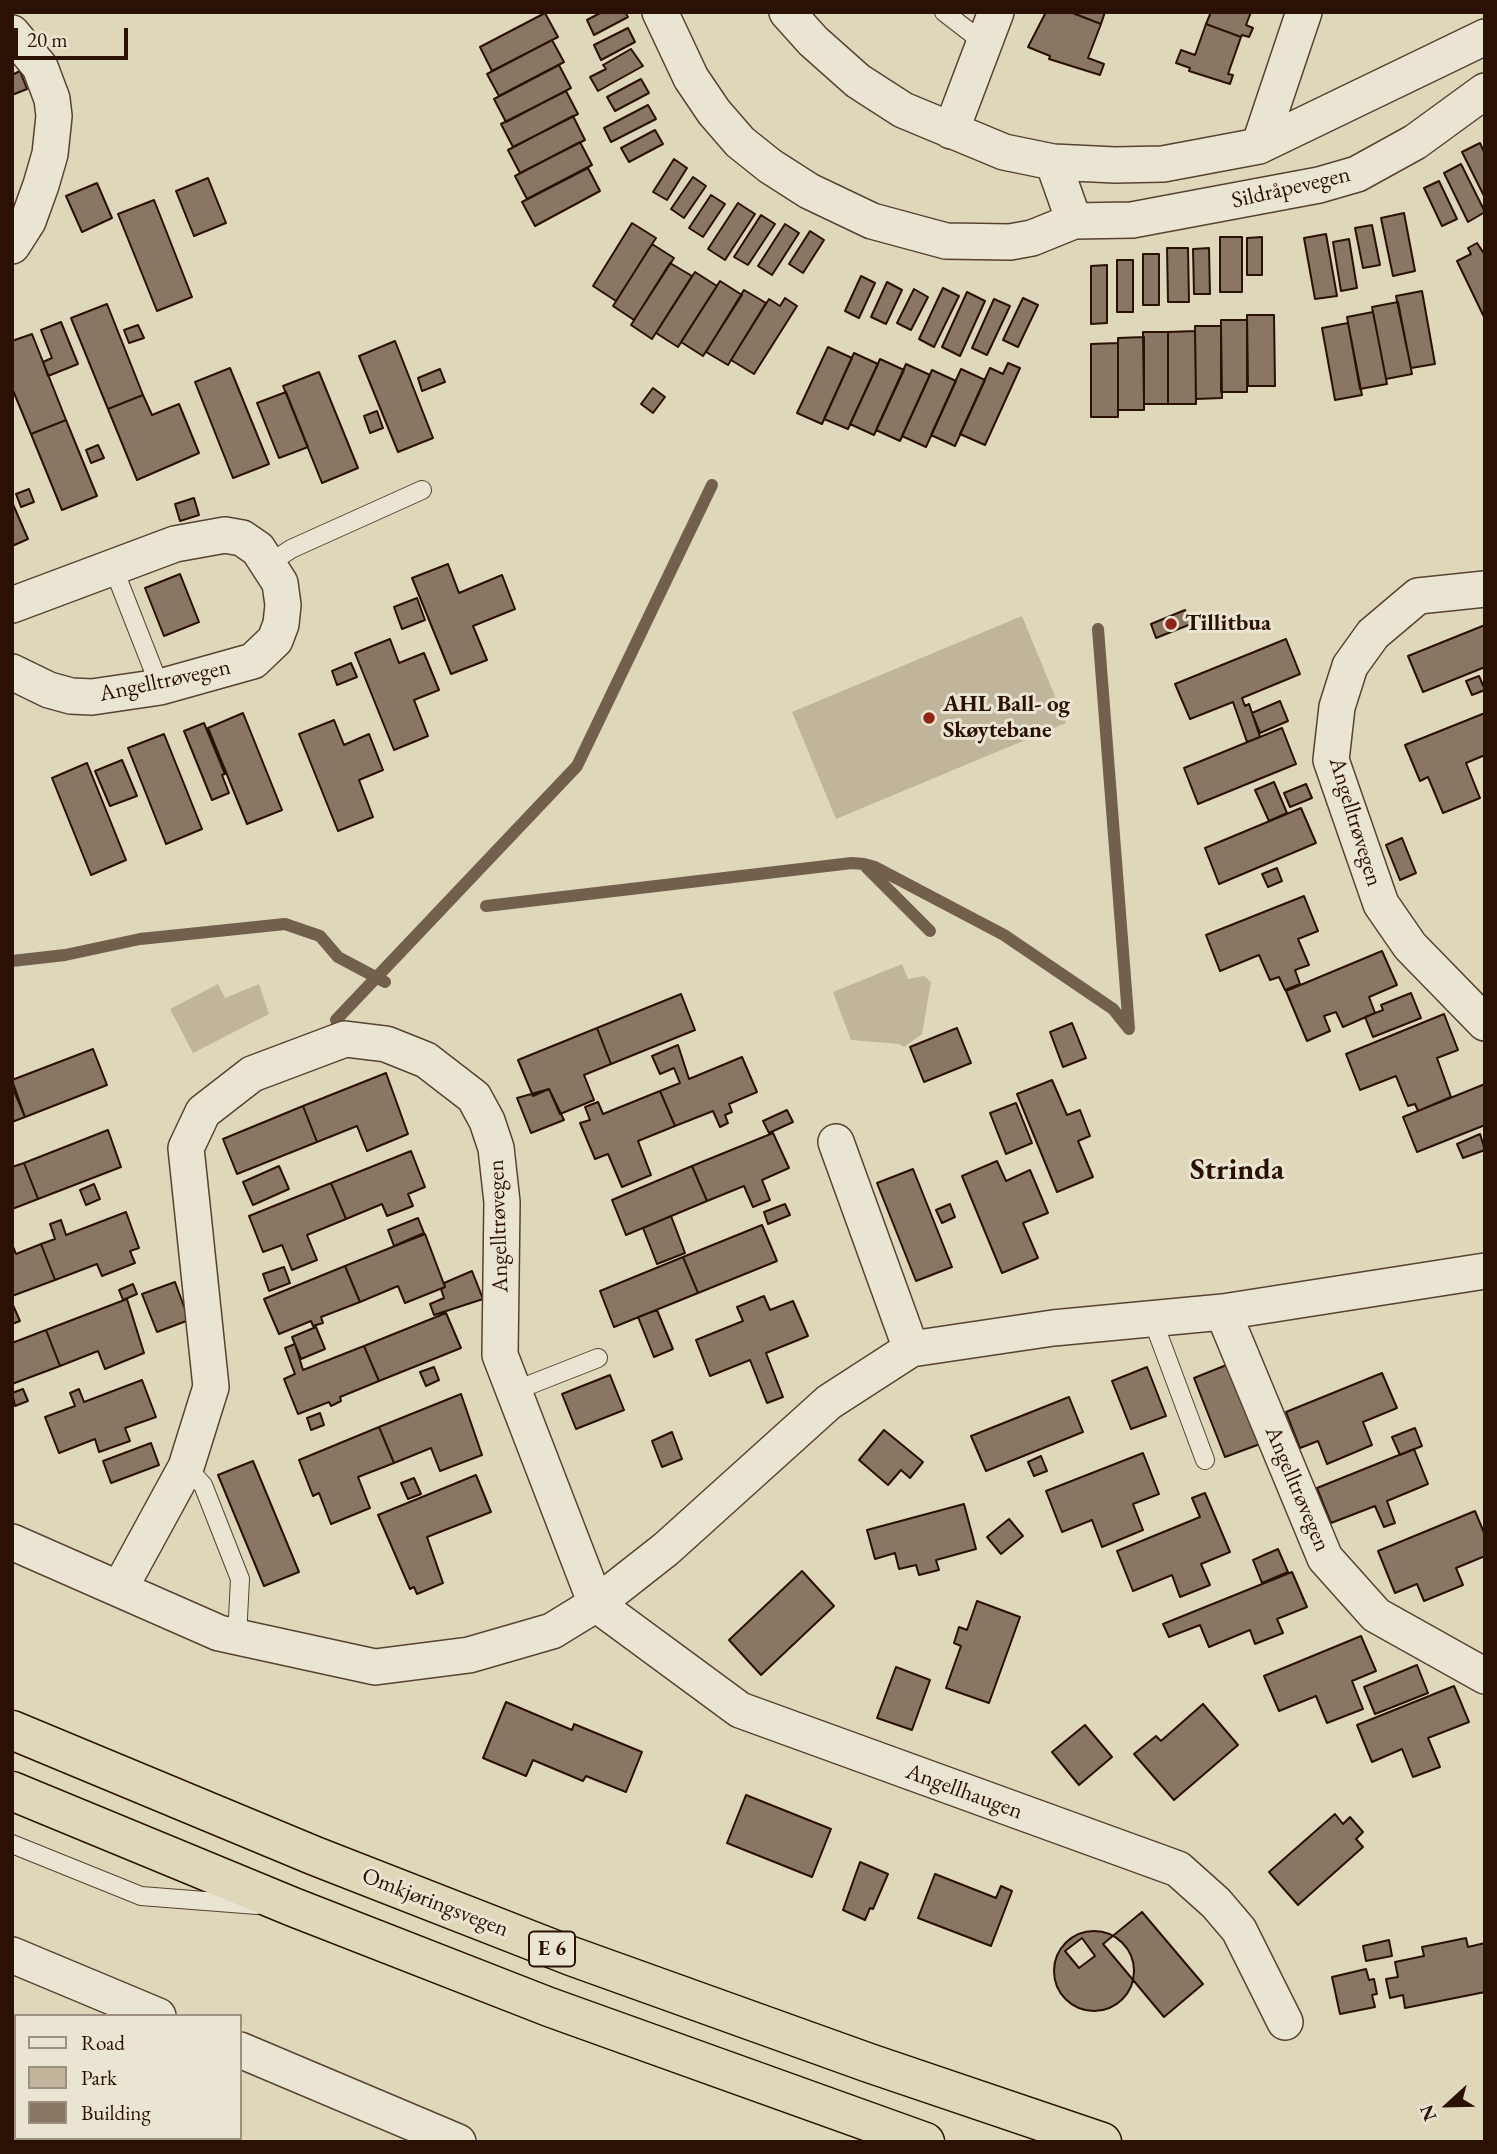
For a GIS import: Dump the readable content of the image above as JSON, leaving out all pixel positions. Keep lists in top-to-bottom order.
{
  "streets": {
    "highway": ["Omkjøringsvegen", "E 6"],
    "street": ["Sildråpevegen", "Angelltrøvegen", "Angellhaugen"]
  },
  "crossings": [
    ["Angelltrøvegen", "Angellhaugen"]
  ],
  "districts": ["Strinda"],
  "places": ["Tillitbua", "AHL Ball- og Skøytebane"],
  "legend": ["Road", "Park", "Building"],
  "scale_bar": "20 m",
  "north": "left"
}
